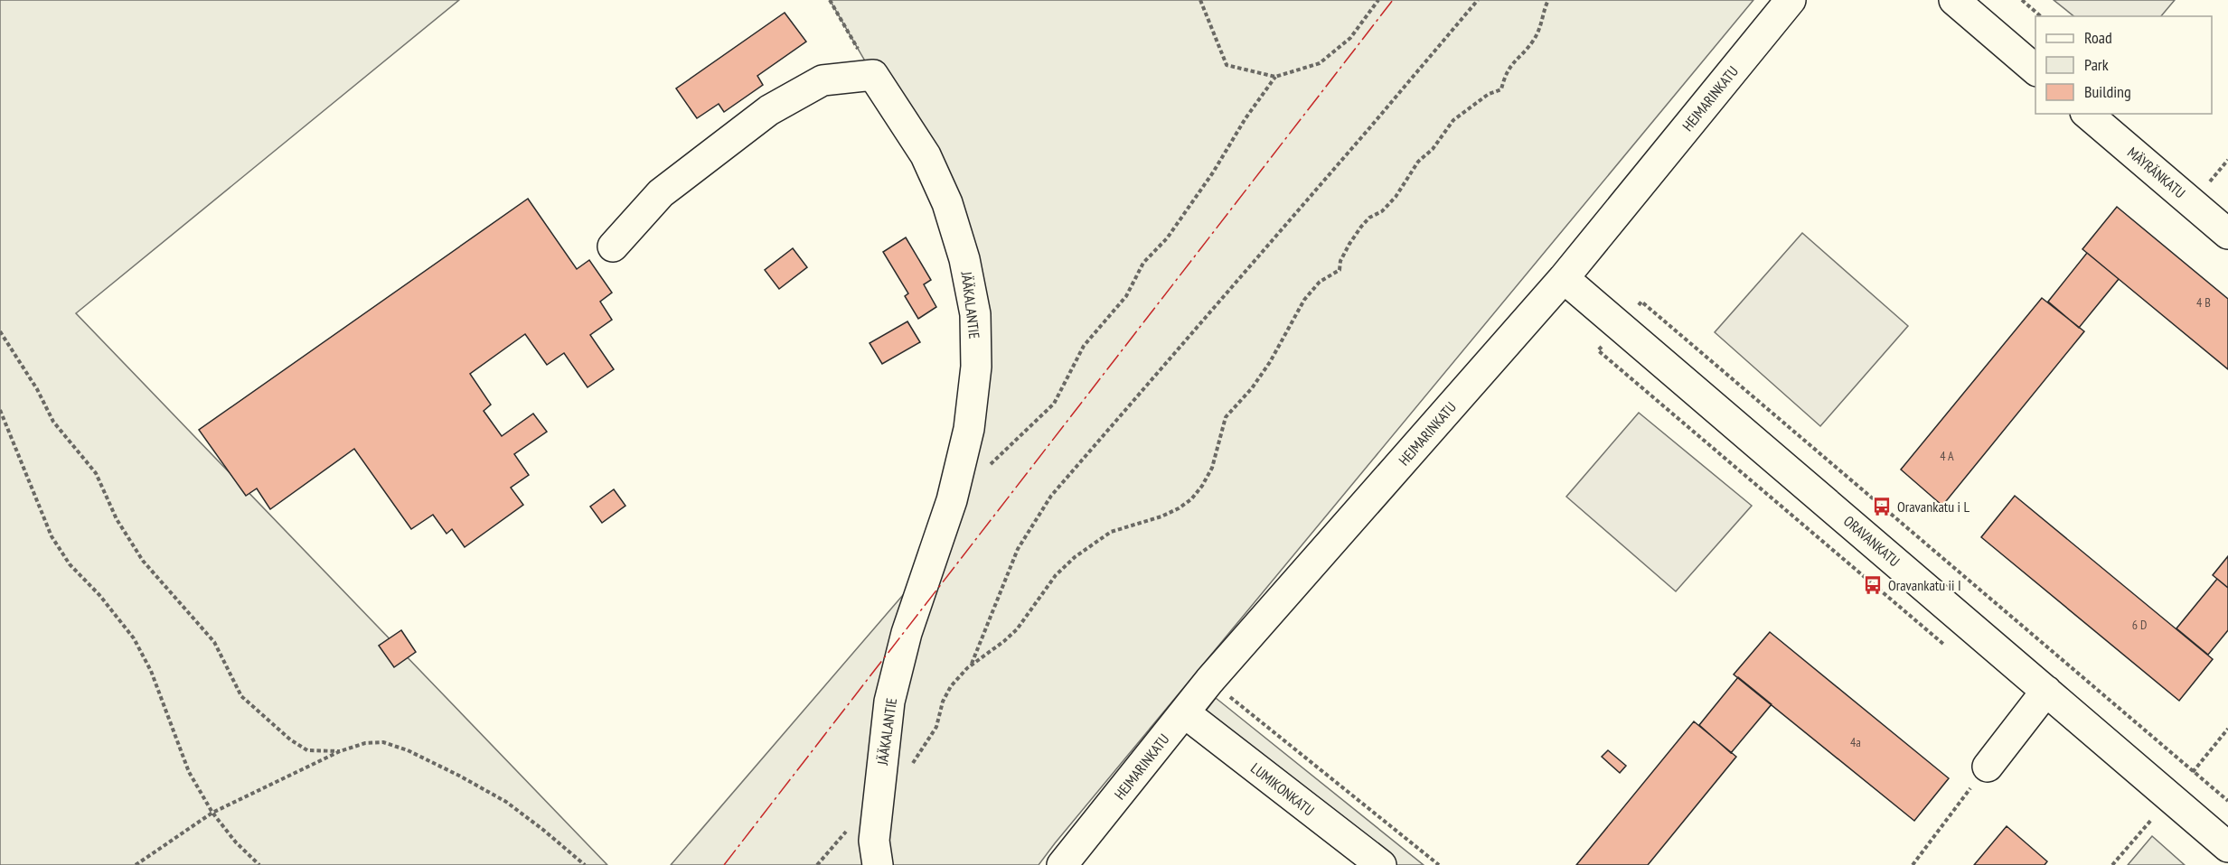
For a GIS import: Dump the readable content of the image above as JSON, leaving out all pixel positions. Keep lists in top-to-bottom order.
{
  "streets": {
    "street": [
      "HEJMARINKATU",
      "MÄYRÄNKATU",
      "JÄÄKALANTIE",
      "ORAVANKATU",
      "LUMIKONKATU"
    ]
  },
  "crossings": [
    ["HEJMARINKATU", "ORAVANKATU"],
    ["HEJMARINKATU", "LUMIKONKATU"]
  ],
  "places": {
    "bus stop": ["Oravankatu i L", "Oravankatu ii I"]
  },
  "house_numbers": [
    "4 B",
    "4 A",
    "6 D",
    "4a"
  ],
  "legend": ["Road", "Park", "Building"]
}
